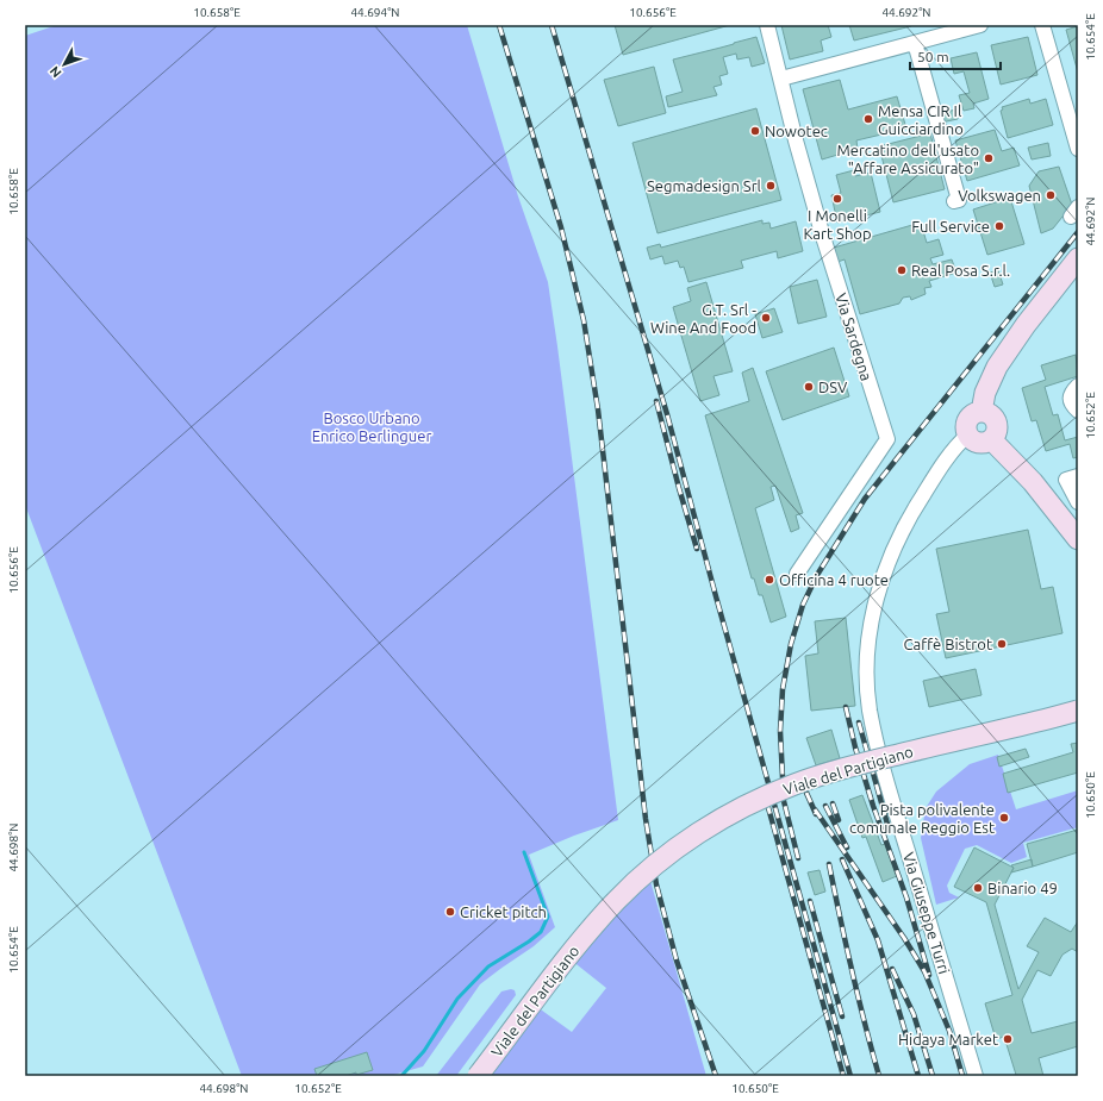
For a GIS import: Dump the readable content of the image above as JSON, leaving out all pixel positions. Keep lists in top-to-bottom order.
{
  "streets": {
    "main road": ["Viale del Partigiano"],
    "street": ["Via Sardegna", "Via Giuseppe Turri"]
  },
  "parks": ["Bosco Urbano Enrico Berlinguer"],
  "places": [
    "Mensa CIR Il Guicciardino",
    "Nowotec",
    "Mercatino dell'usato \"Affare Assicurato\"",
    "Segmadesign Srl",
    "Volkswagen",
    "I Monelli Kart Shop",
    "Full Service",
    "Real Posa S.r.l.",
    "G.T. Srl - Wine And Food",
    "DSV",
    "Officina 4 ruote",
    "Caffè Bistrot",
    "Pista polivalente comunale Reggio Est",
    "Binario 49",
    "Cricket pitch",
    "Hidaya Market"
  ],
  "scale_bar": "50 m",
  "north": "bottom left",
  "coordinates": [
    "10.658°E",
    "44.694°N",
    "10.656°E",
    "44.692°N",
    "10.654°E",
    "10.652°E",
    "10.650°E",
    "44.698°N"
  ]
}
